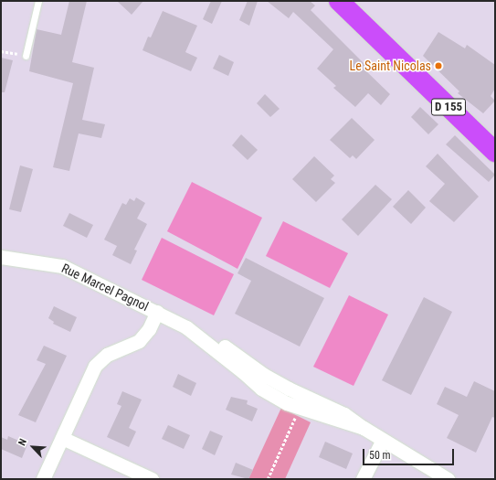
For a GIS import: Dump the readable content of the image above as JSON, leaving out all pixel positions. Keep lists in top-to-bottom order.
{
  "streets": {
    "main road": ["D 155"],
    "street": ["Rue Marcel Pagnol"]
  },
  "places": ["Le Saint Nicolas"],
  "scale_bar": "50 m",
  "north": "top left"
}
